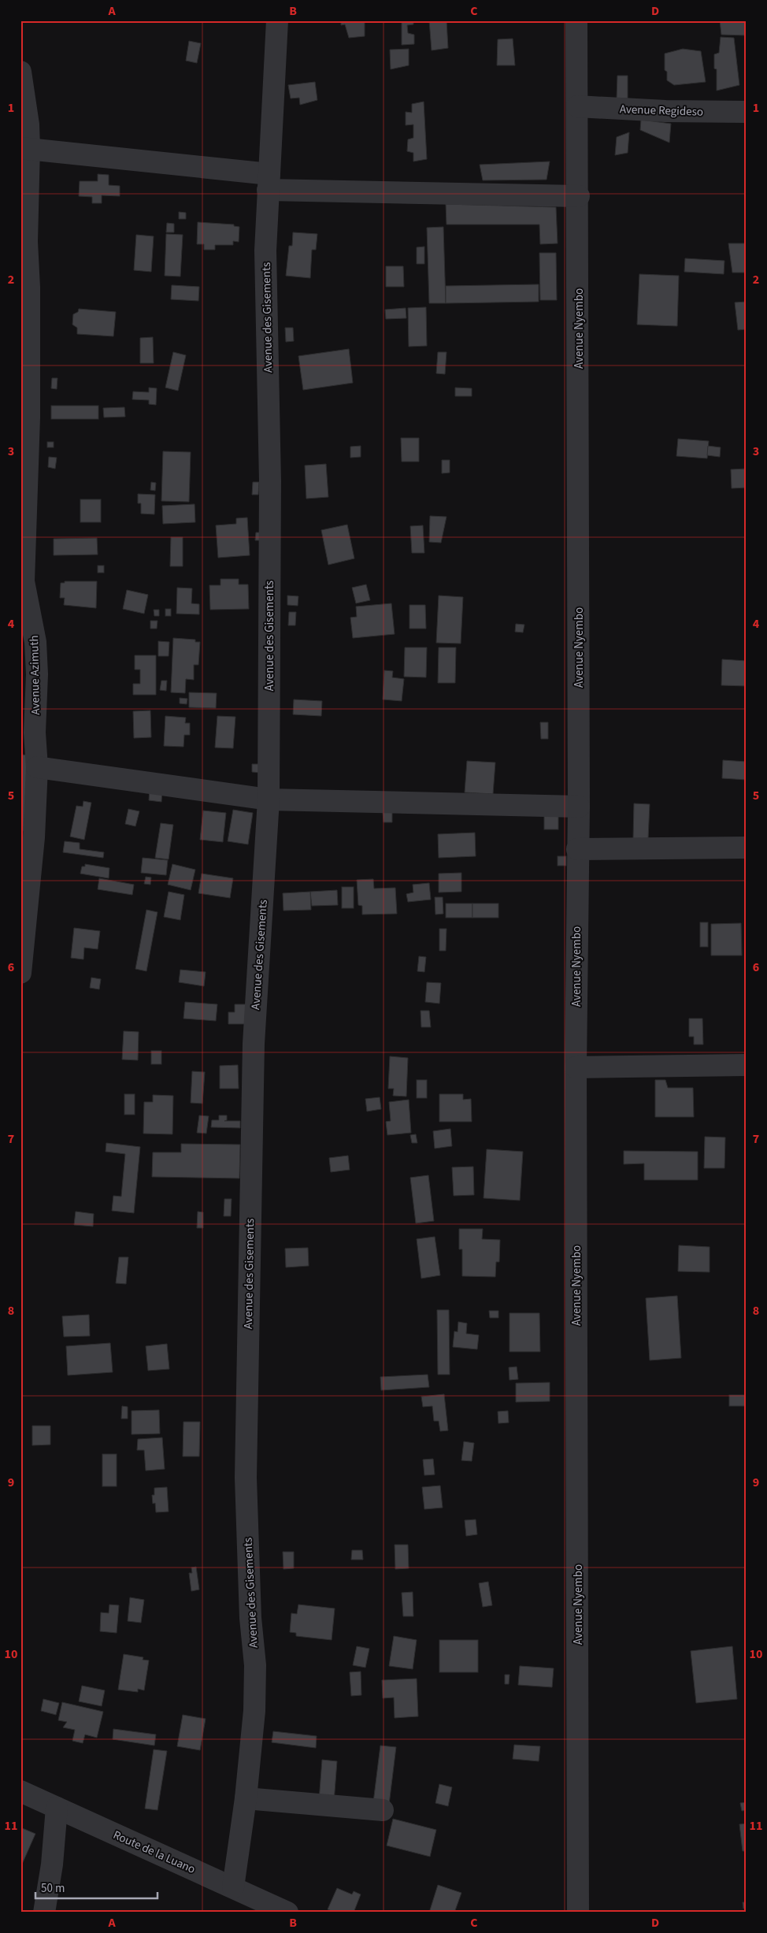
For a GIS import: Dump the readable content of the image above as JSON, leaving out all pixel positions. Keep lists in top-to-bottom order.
{
  "streets": {
    "street": [
      "Avenue Regideso",
      "Avenue des Gisements",
      "Avenue Nyembo",
      "Avenue Azimuth",
      "Route de la Luano"
    ]
  },
  "crossings": [
    ["Avenue Regideso", "Avenue Nyembo"],
    ["Avenue des Gisements", "Route de la Luano"]
  ],
  "scale_bar": "50 m",
  "grid": {
    "columns": [
      "A",
      "B",
      "C",
      "D"
    ],
    "rows": [
      "1",
      "2",
      "3",
      "4",
      "5",
      "6",
      "7",
      "8",
      "9",
      "10",
      "11"
    ]
  }
}
